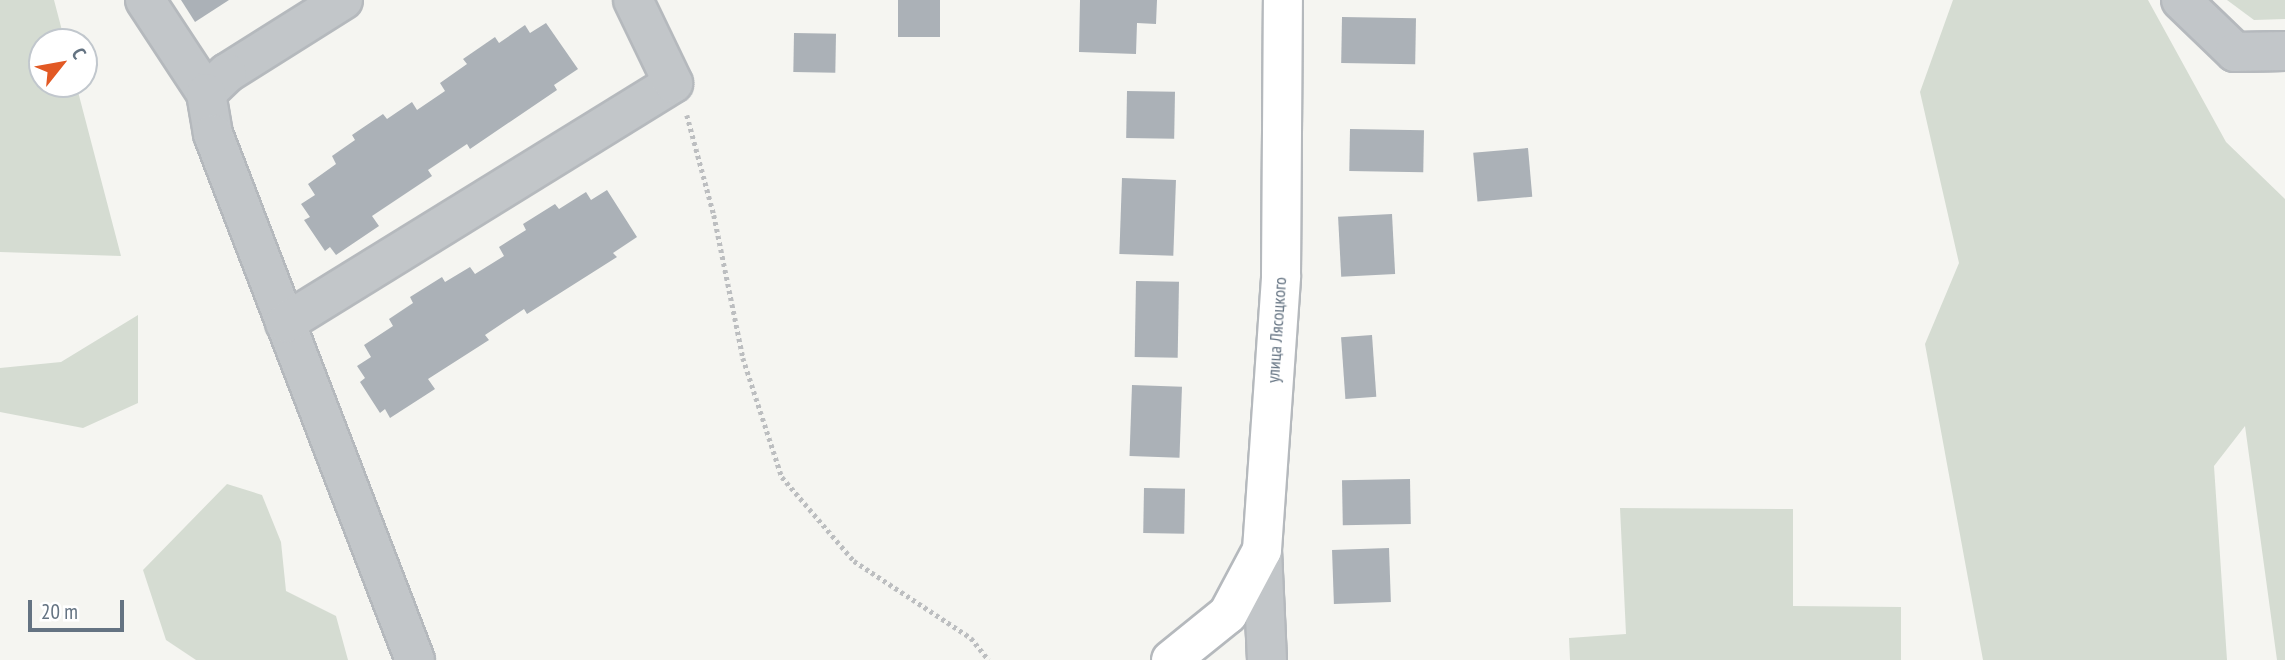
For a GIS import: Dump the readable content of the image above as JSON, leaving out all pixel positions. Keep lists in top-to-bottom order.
{
  "streets": {
    "main road": ["улица Лясоцкого"]
  },
  "scale_bar": "20 m",
  "north": "top right"
}
